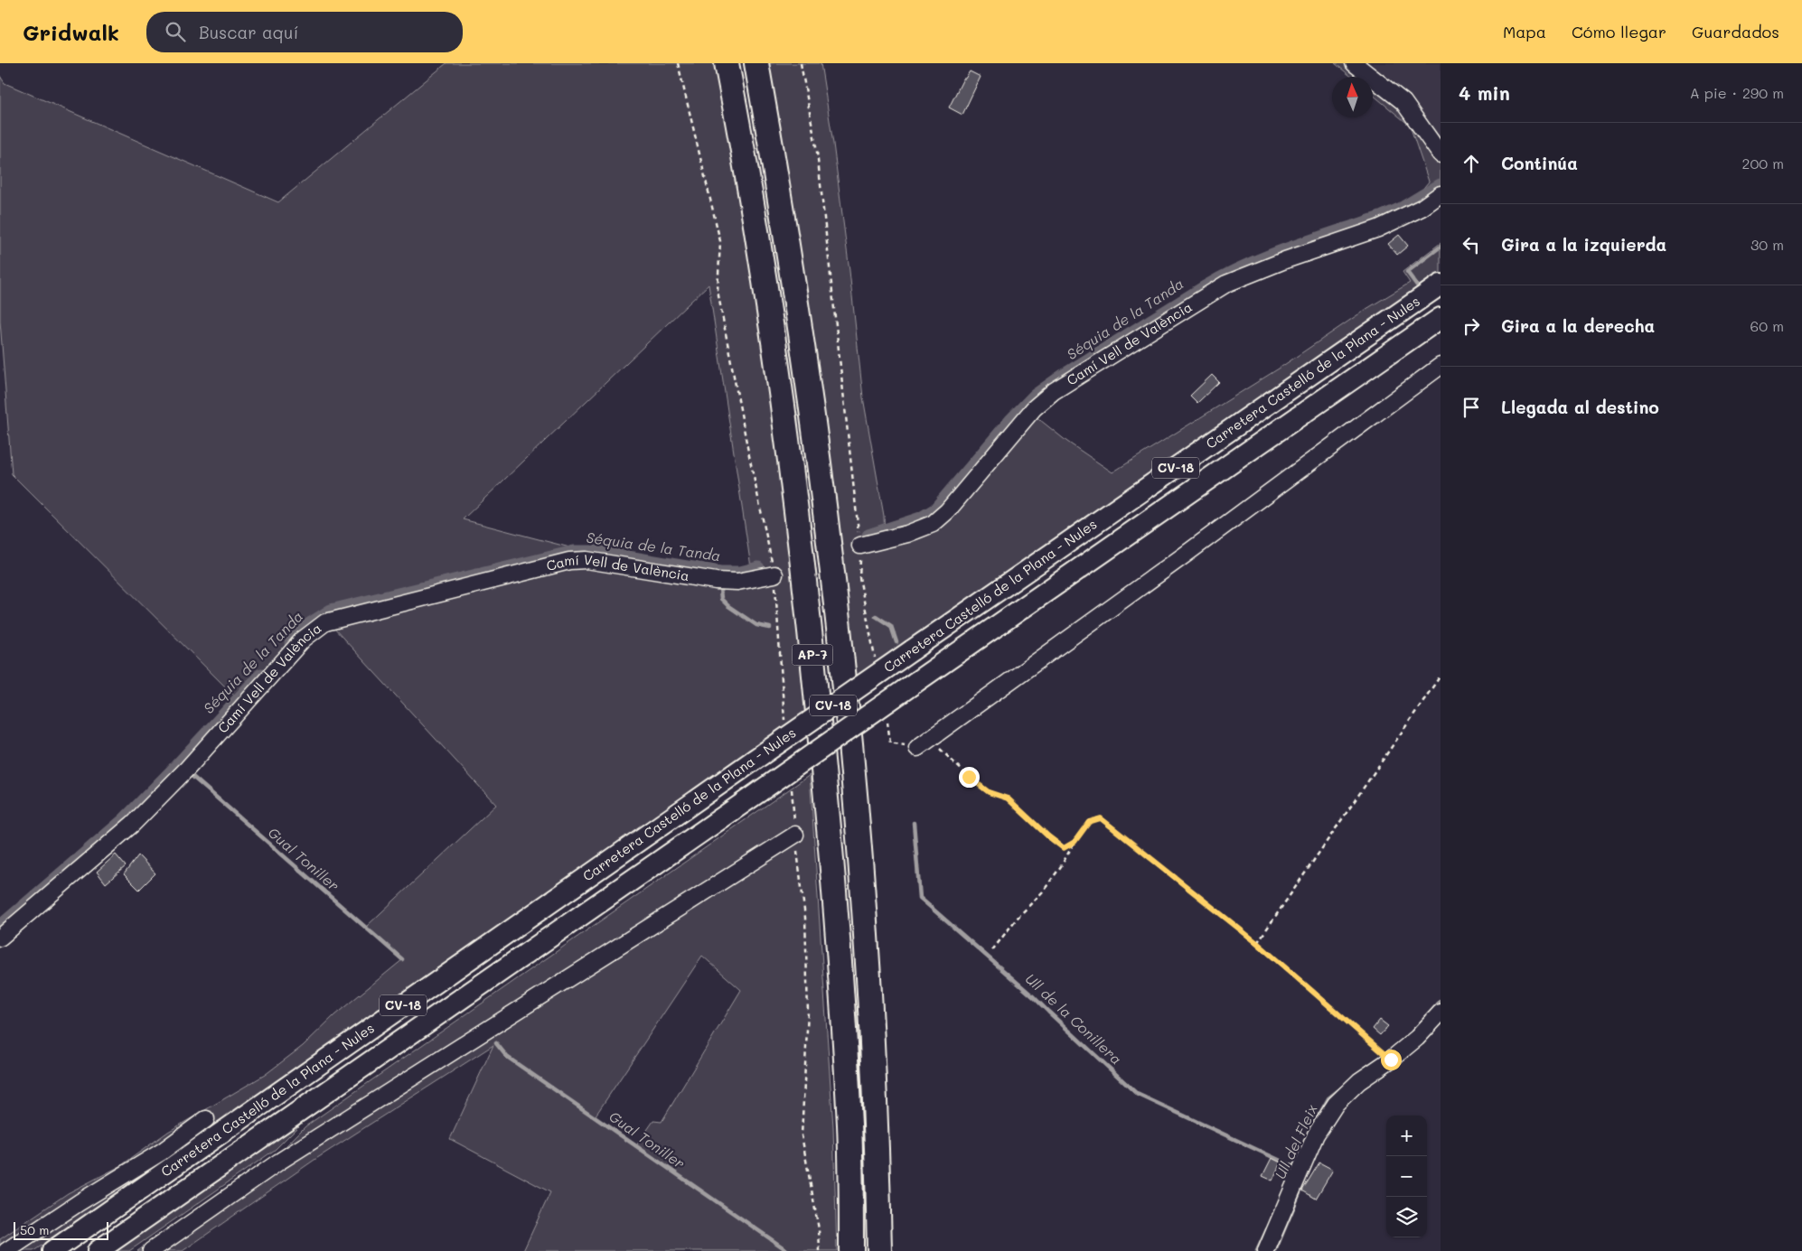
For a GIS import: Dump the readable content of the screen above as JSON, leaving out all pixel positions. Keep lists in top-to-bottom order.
{
  "streets": {
    "highway": ["AP-7"],
    "main road": ["Carretera Castelló de la Plana - Nules", "CV-18"],
    "street": ["Camí Vell de València"]
  },
  "crossings": [
    ["Carretera Castelló de la Plana - Nules", "CV-18"]
  ],
  "water": [
    "Séquia de la Tanda",
    "Gual Toniller",
    "Ull de la Conillera",
    "Ull del Fleix"
  ],
  "scale_bar": "50 m",
  "north": "top",
  "page": {
    "header": "Gridwalk",
    "search": "Buscar aquí",
    "nav": ["Mapa", "Cómo llegar", "Guardados"],
    "heading": ["4 min", "A pie · 290 m"],
    "list": [
      ["Continúa", "200 m"],
      ["Gira a la izquierda", "30 m"],
      ["Gira a la derecha", "60 m"],
      "Llegada al destino"
    ],
    "map_buttons": ["+", "−"],
    "scale": "50 m"
  }
}
